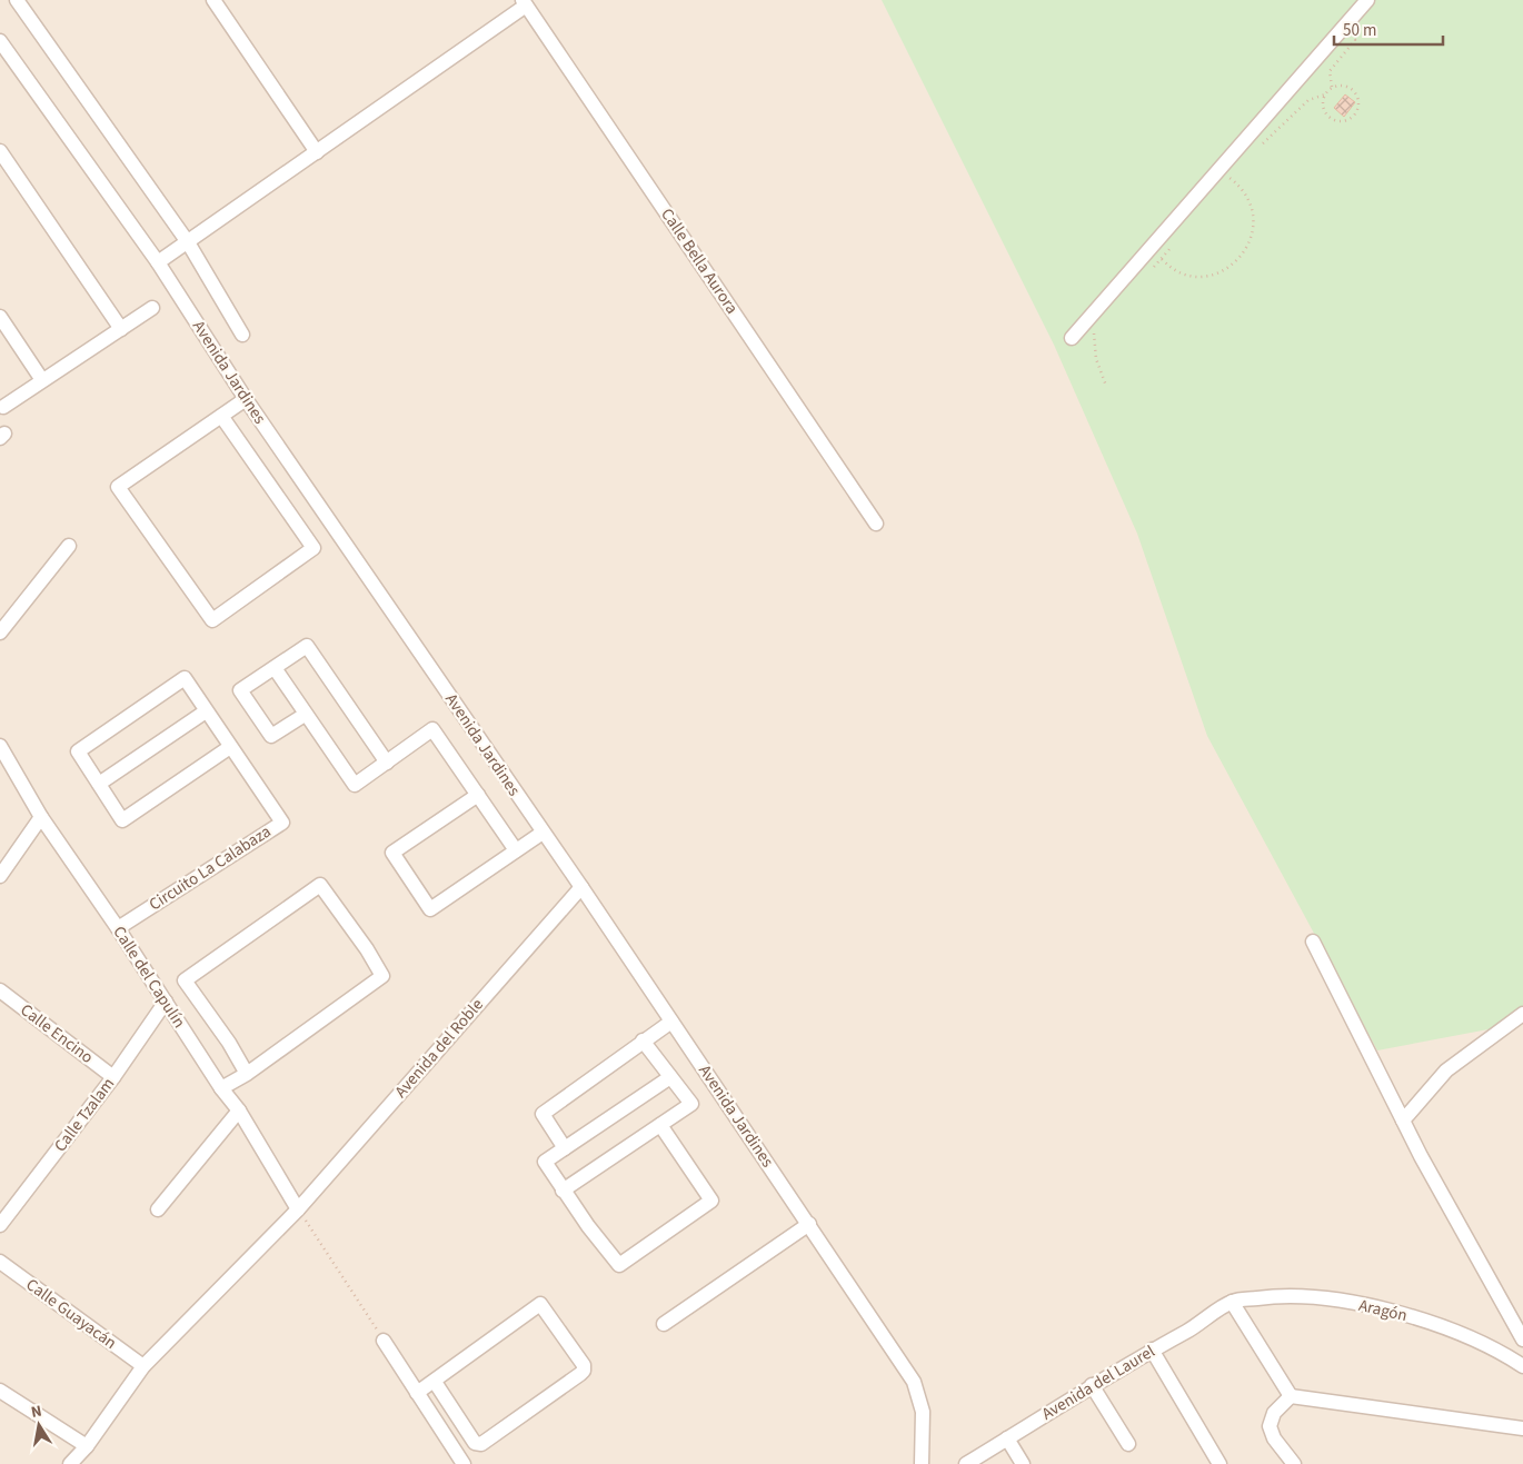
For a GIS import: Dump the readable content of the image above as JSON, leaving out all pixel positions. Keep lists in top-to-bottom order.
{
  "streets": {
    "street": [
      "Calle Bella Aurora",
      "Avenida Jardines",
      "Circuito La Calabaza",
      "Calle del Capulín",
      "Calle Encino",
      "Avenida del Roble",
      "Calle Tzalam",
      "Aragón",
      "Calle Guayacán",
      "Avenida del Laurel"
    ]
  },
  "crossings": [
    ["Avenida Jardines", "Avenida del Roble"],
    ["Circuito La Calabaza", "Calle del Capulín"],
    ["Calle del Capulín", "Avenida del Roble"],
    ["Calle del Capulín", "Calle Tzalam"],
    ["Calle Encino", "Calle Tzalam"],
    ["Avenida del Roble", "Calle Guayacán"],
    ["Aragón", "Avenida del Laurel"]
  ],
  "scale_bar": "50 m",
  "north": "top"
}
